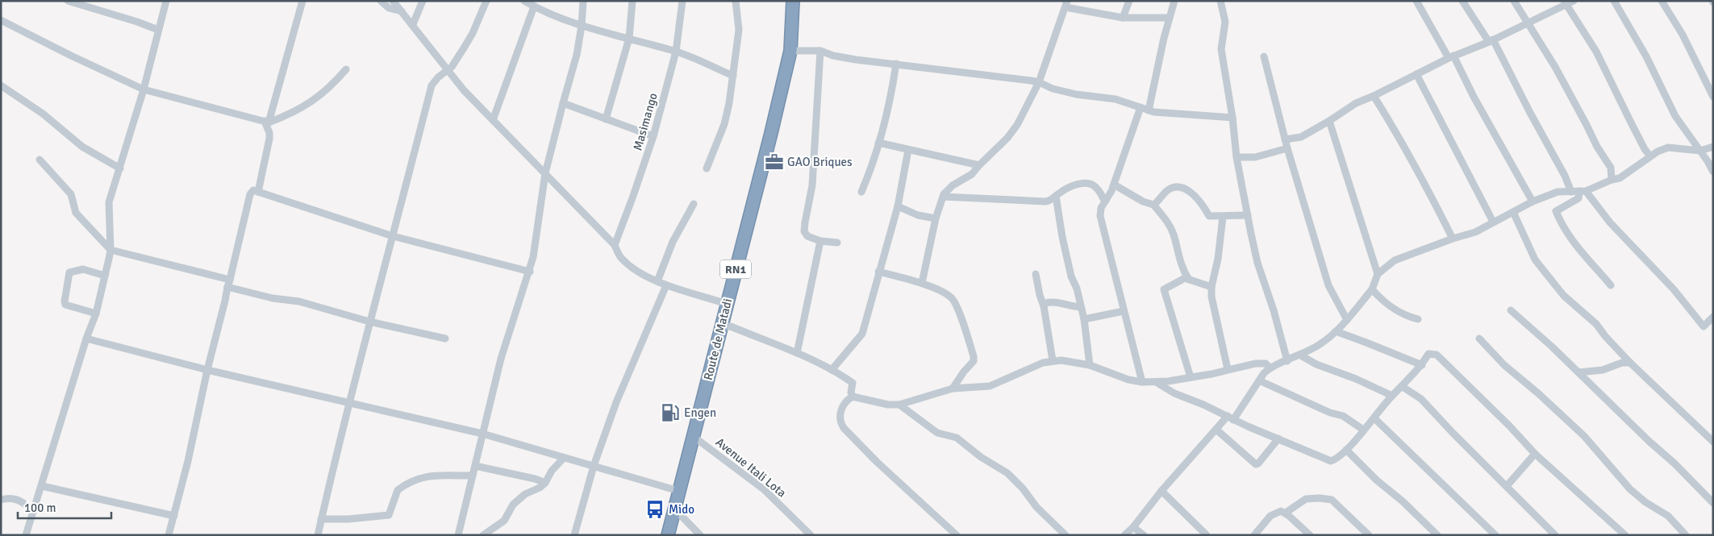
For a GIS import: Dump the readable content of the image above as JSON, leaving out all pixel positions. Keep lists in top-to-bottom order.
{
  "streets": {
    "highway": ["RN1", "Route de Matadi"],
    "street": ["Masimango", "Avenue Itali Lota"]
  },
  "crossings": [
    ["Route de Matadi", "Avenue Itali Lota"]
  ],
  "places": {
    "office": ["GAO Briques"],
    "fuel station": ["Engen"],
    "bus stop": ["Mido"]
  },
  "scale_bar": "100 m"
}
